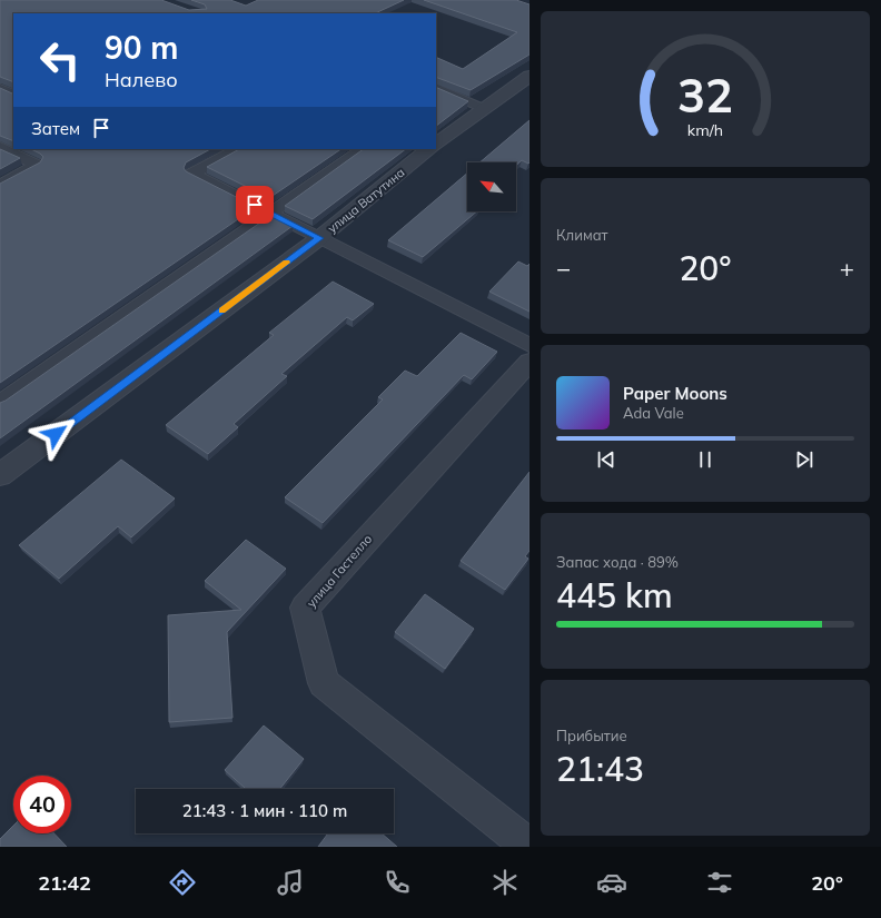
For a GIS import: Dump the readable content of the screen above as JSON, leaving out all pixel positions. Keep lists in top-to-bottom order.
{
  "streets": {
    "street": ["улица Ватутина", "улица Гастелло"]
  },
  "north": "top left",
  "page": {
    "turn": ["90 m", "Налево"],
    "then": "Затем",
    "tile": [
      "Климат",
      ["Запас хода · 89%", "445 km"],
      ["Прибытие", "21:43"]
    ],
    "heat": ["−", "20°", "+"],
    "song": ["Paper Moons", "Ada Vale"],
    "limit": "40",
    "trip": "21:43 · 1 мин · 110 m",
    "tabs": ["21:42", "20°"],
    "gauge": ["32", "km/h"]
  }
}
